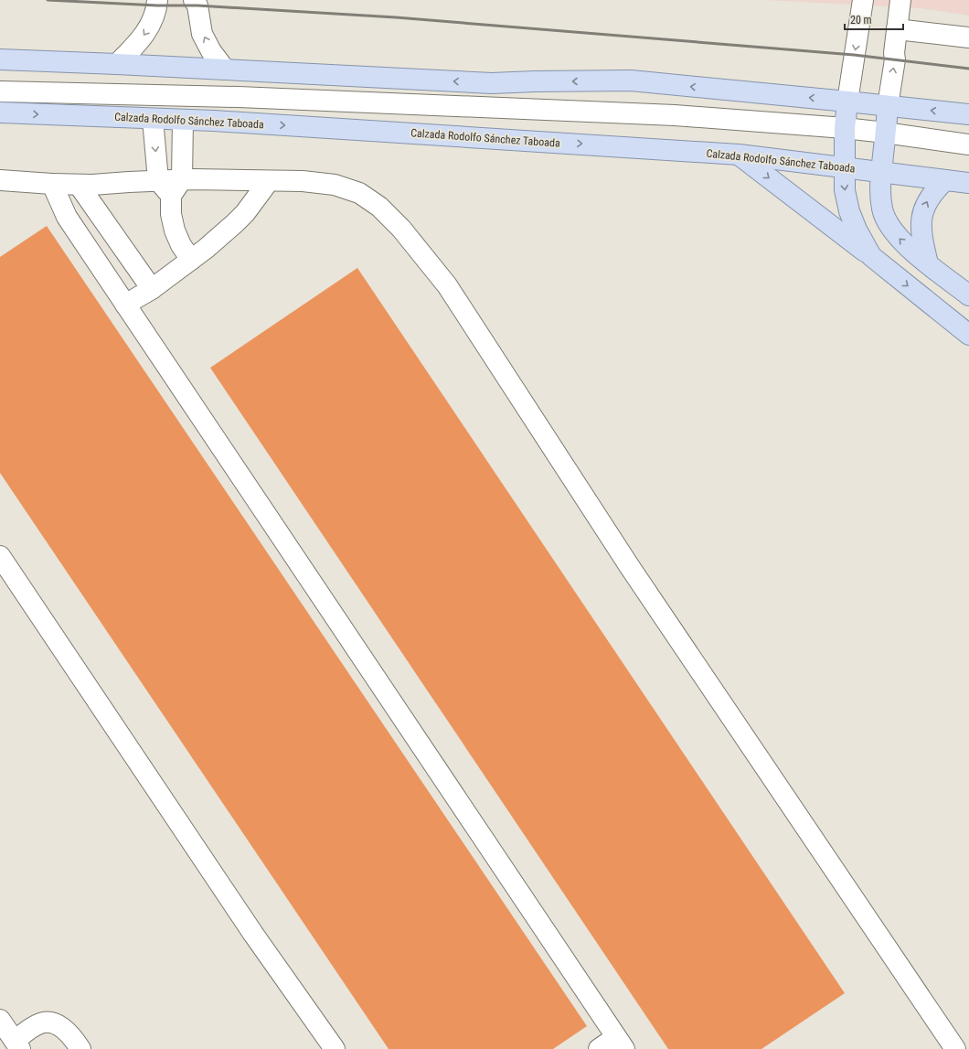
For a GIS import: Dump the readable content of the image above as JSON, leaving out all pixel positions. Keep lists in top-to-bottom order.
{
  "streets": {
    "main road": ["Calzada Rodolfo Sánchez Taboada"]
  },
  "scale_bar": "20 m"
}
